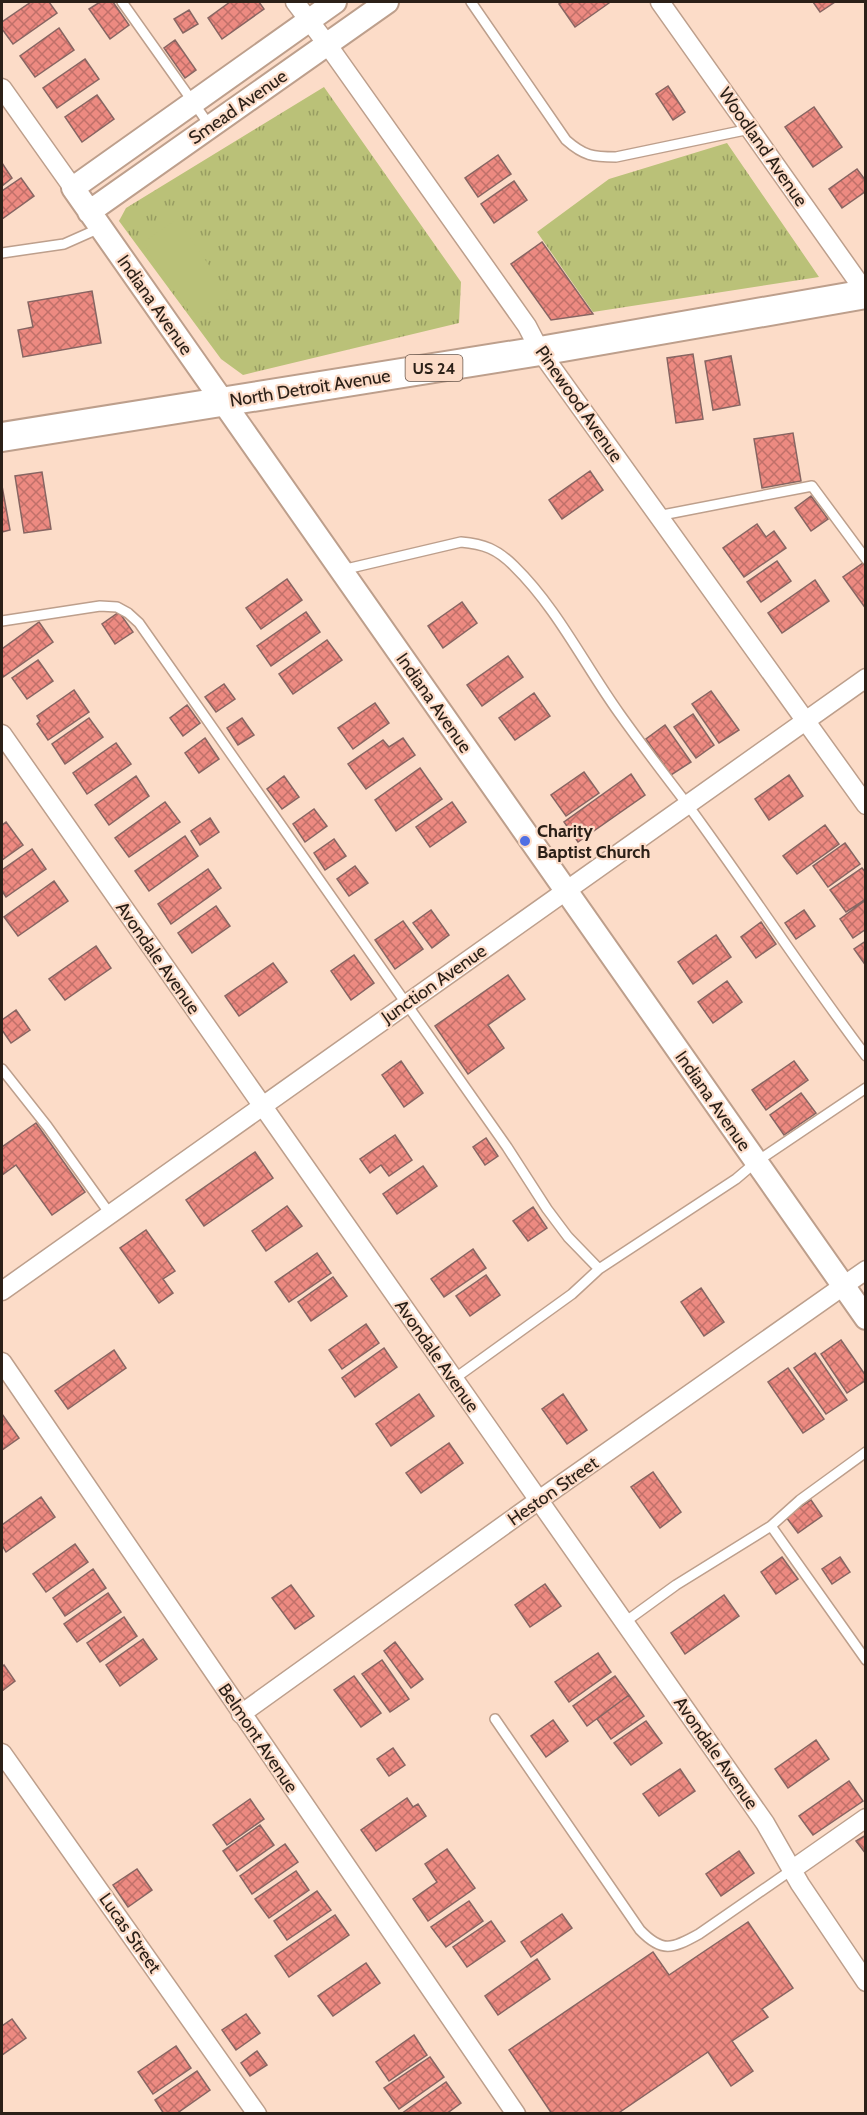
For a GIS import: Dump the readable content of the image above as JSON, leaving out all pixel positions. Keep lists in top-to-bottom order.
{
  "streets": {
    "main road": ["US 24", "North Detroit Avenue"],
    "street": [
      "Smead Avenue",
      "Woodland Avenue",
      "Indiana Avenue",
      "Pinewood Avenue",
      "Avondale Avenue",
      "Junction Avenue",
      "Heston Street",
      "Belmont Avenue",
      "Lucas Street"
    ]
  },
  "crossings": [
    ["Smead Avenue", "Indiana Avenue"],
    ["Smead Avenue", "Pinewood Avenue"],
    ["Woodland Avenue", "North Detroit Avenue"],
    ["Indiana Avenue", "North Detroit Avenue"],
    ["Indiana Avenue", "Junction Avenue"],
    ["Indiana Avenue", "Heston Street"],
    ["North Detroit Avenue", "Pinewood Avenue"],
    ["Pinewood Avenue", "Junction Avenue"],
    ["Avondale Avenue", "Junction Avenue"],
    ["Avondale Avenue", "Heston Street"],
    ["Heston Street", "Belmont Avenue"]
  ],
  "places": ["Charity Baptist Church"]
}
